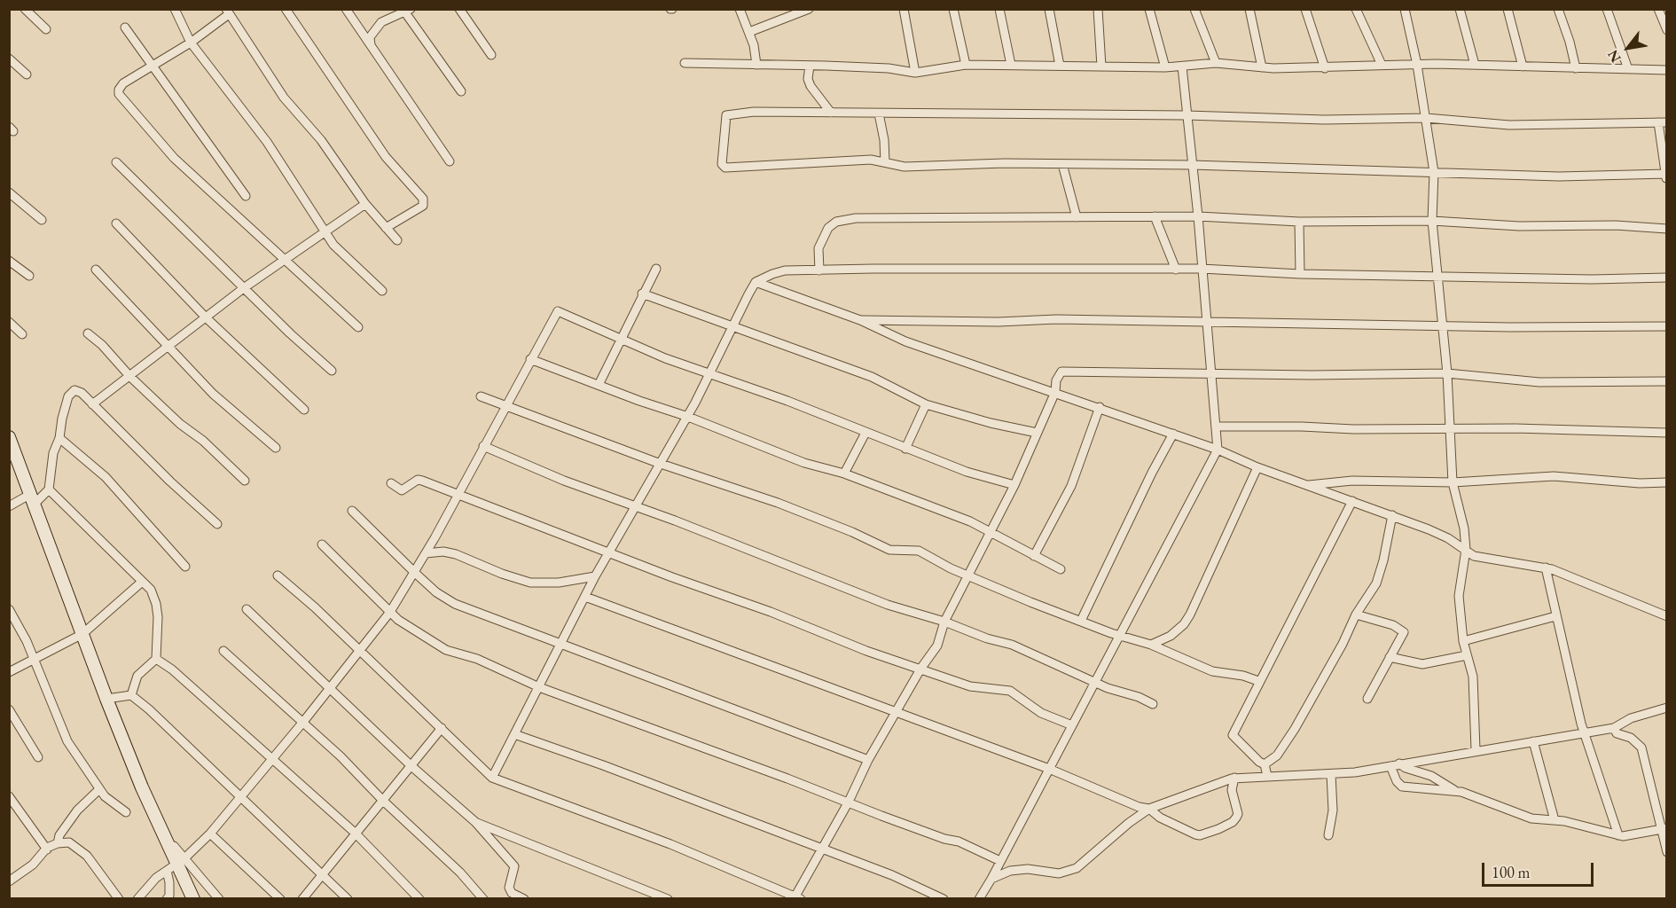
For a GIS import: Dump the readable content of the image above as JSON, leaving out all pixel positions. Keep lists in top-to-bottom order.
{
  "scale_bar": "100 m",
  "north": "bottom left"
}
